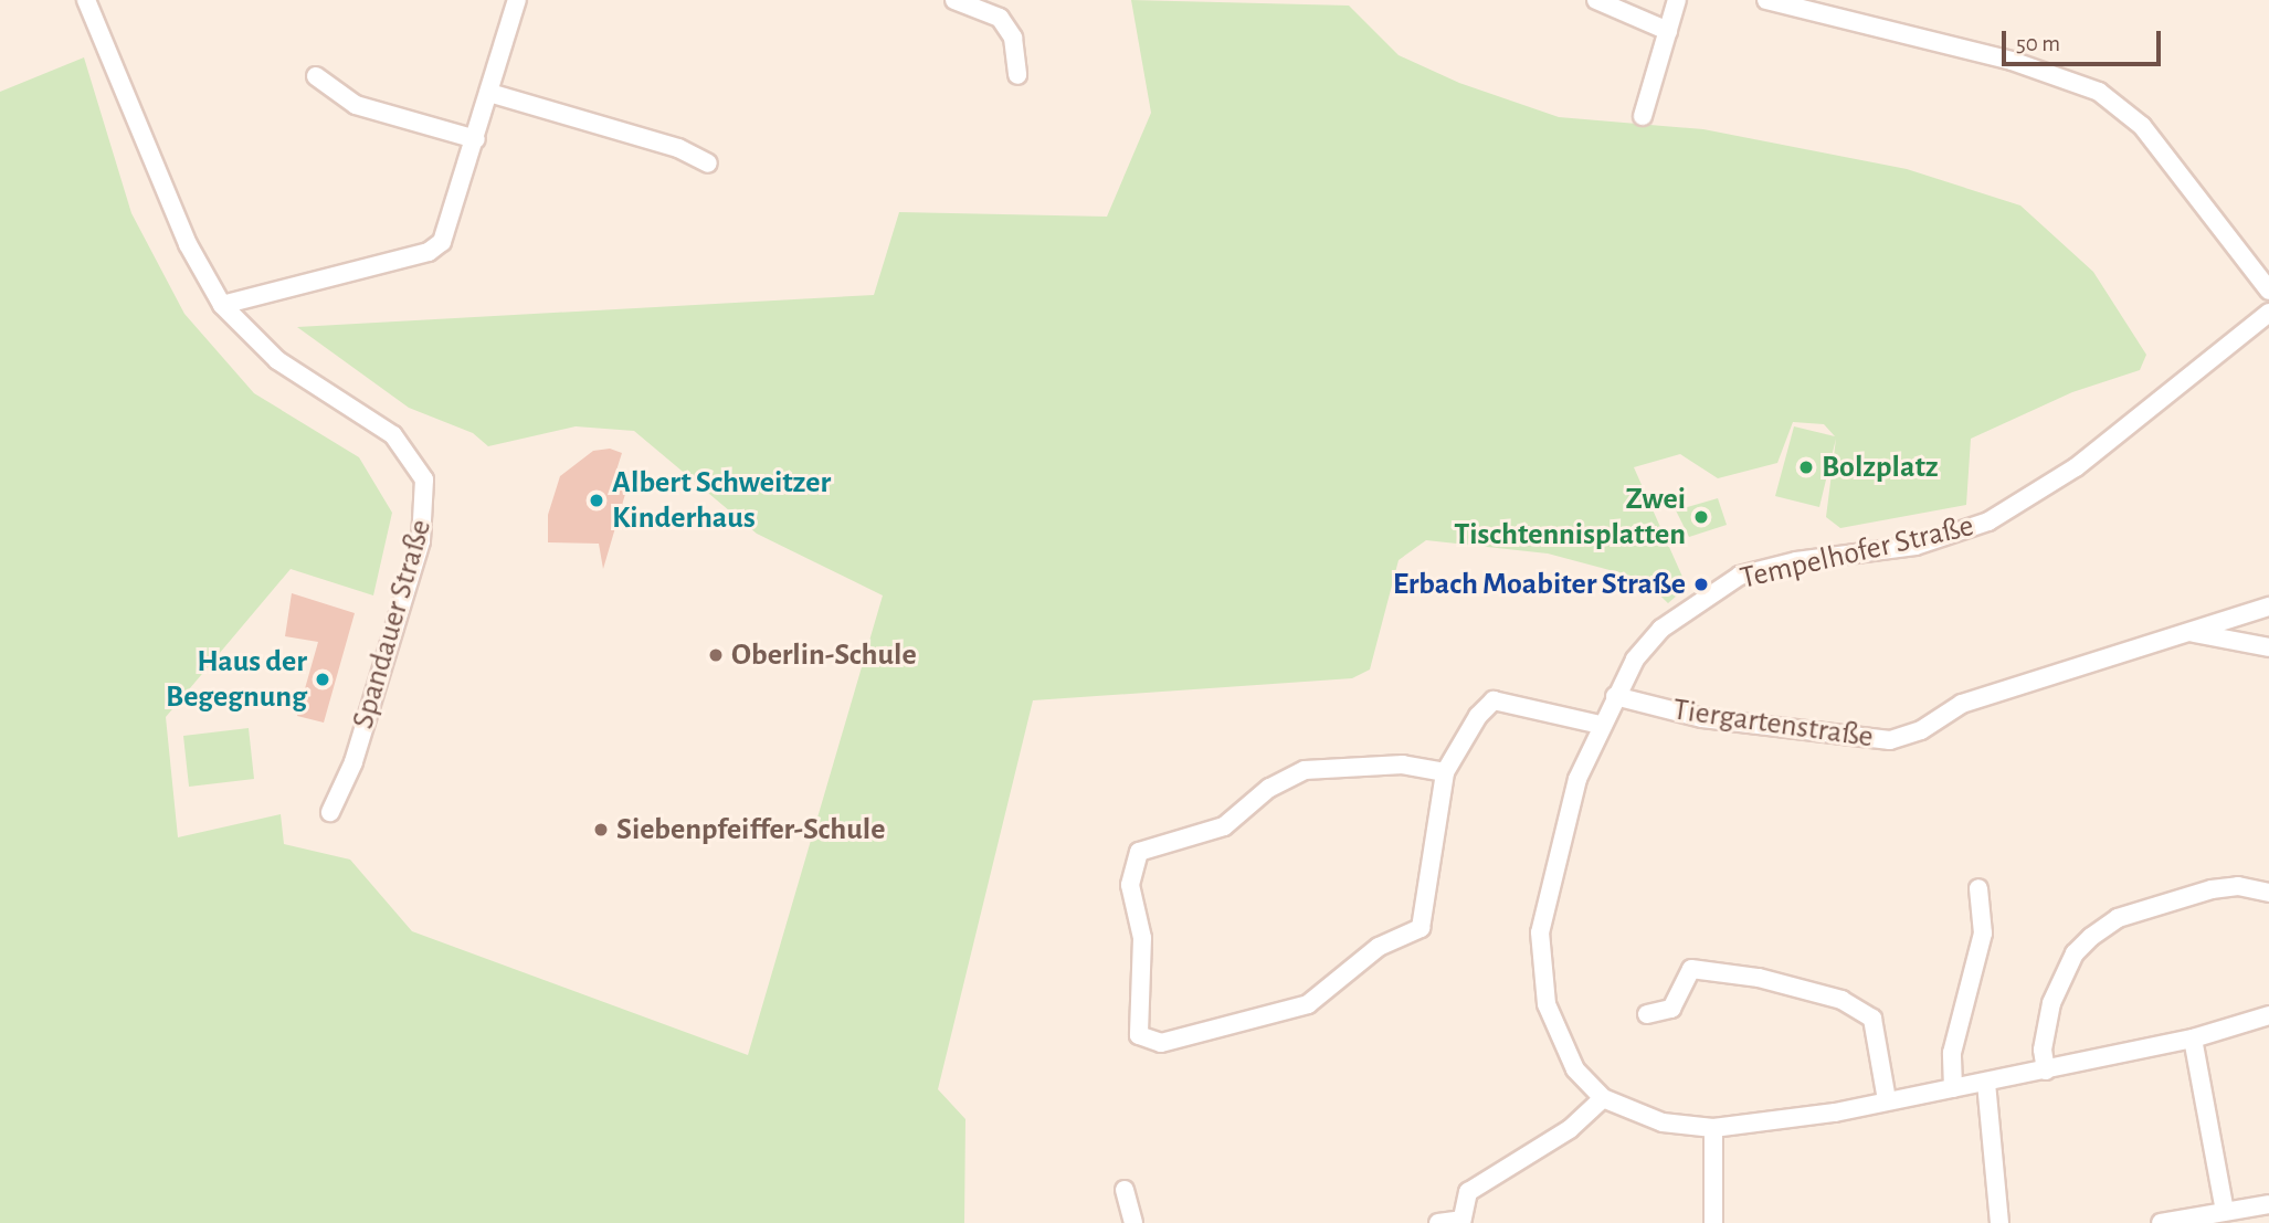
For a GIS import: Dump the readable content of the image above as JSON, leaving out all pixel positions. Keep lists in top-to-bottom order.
{
  "streets": {
    "street": ["Tempelhofer Straße", "Spandauer Straße", "Tiergartenstraße"]
  },
  "crossings": [
    ["Tempelhofer Straße", "Tiergartenstraße"]
  ],
  "places": [
    "Bolzplatz",
    "Albert Schweitzer Kinderhaus",
    "Zwei Tischtennisplatten",
    "Erbach Moabiter Straße",
    "Oberlin-Schule",
    "Haus der Begegnung",
    "Siebenpfeiffer-Schule"
  ],
  "scale_bar": "50 m"
}
